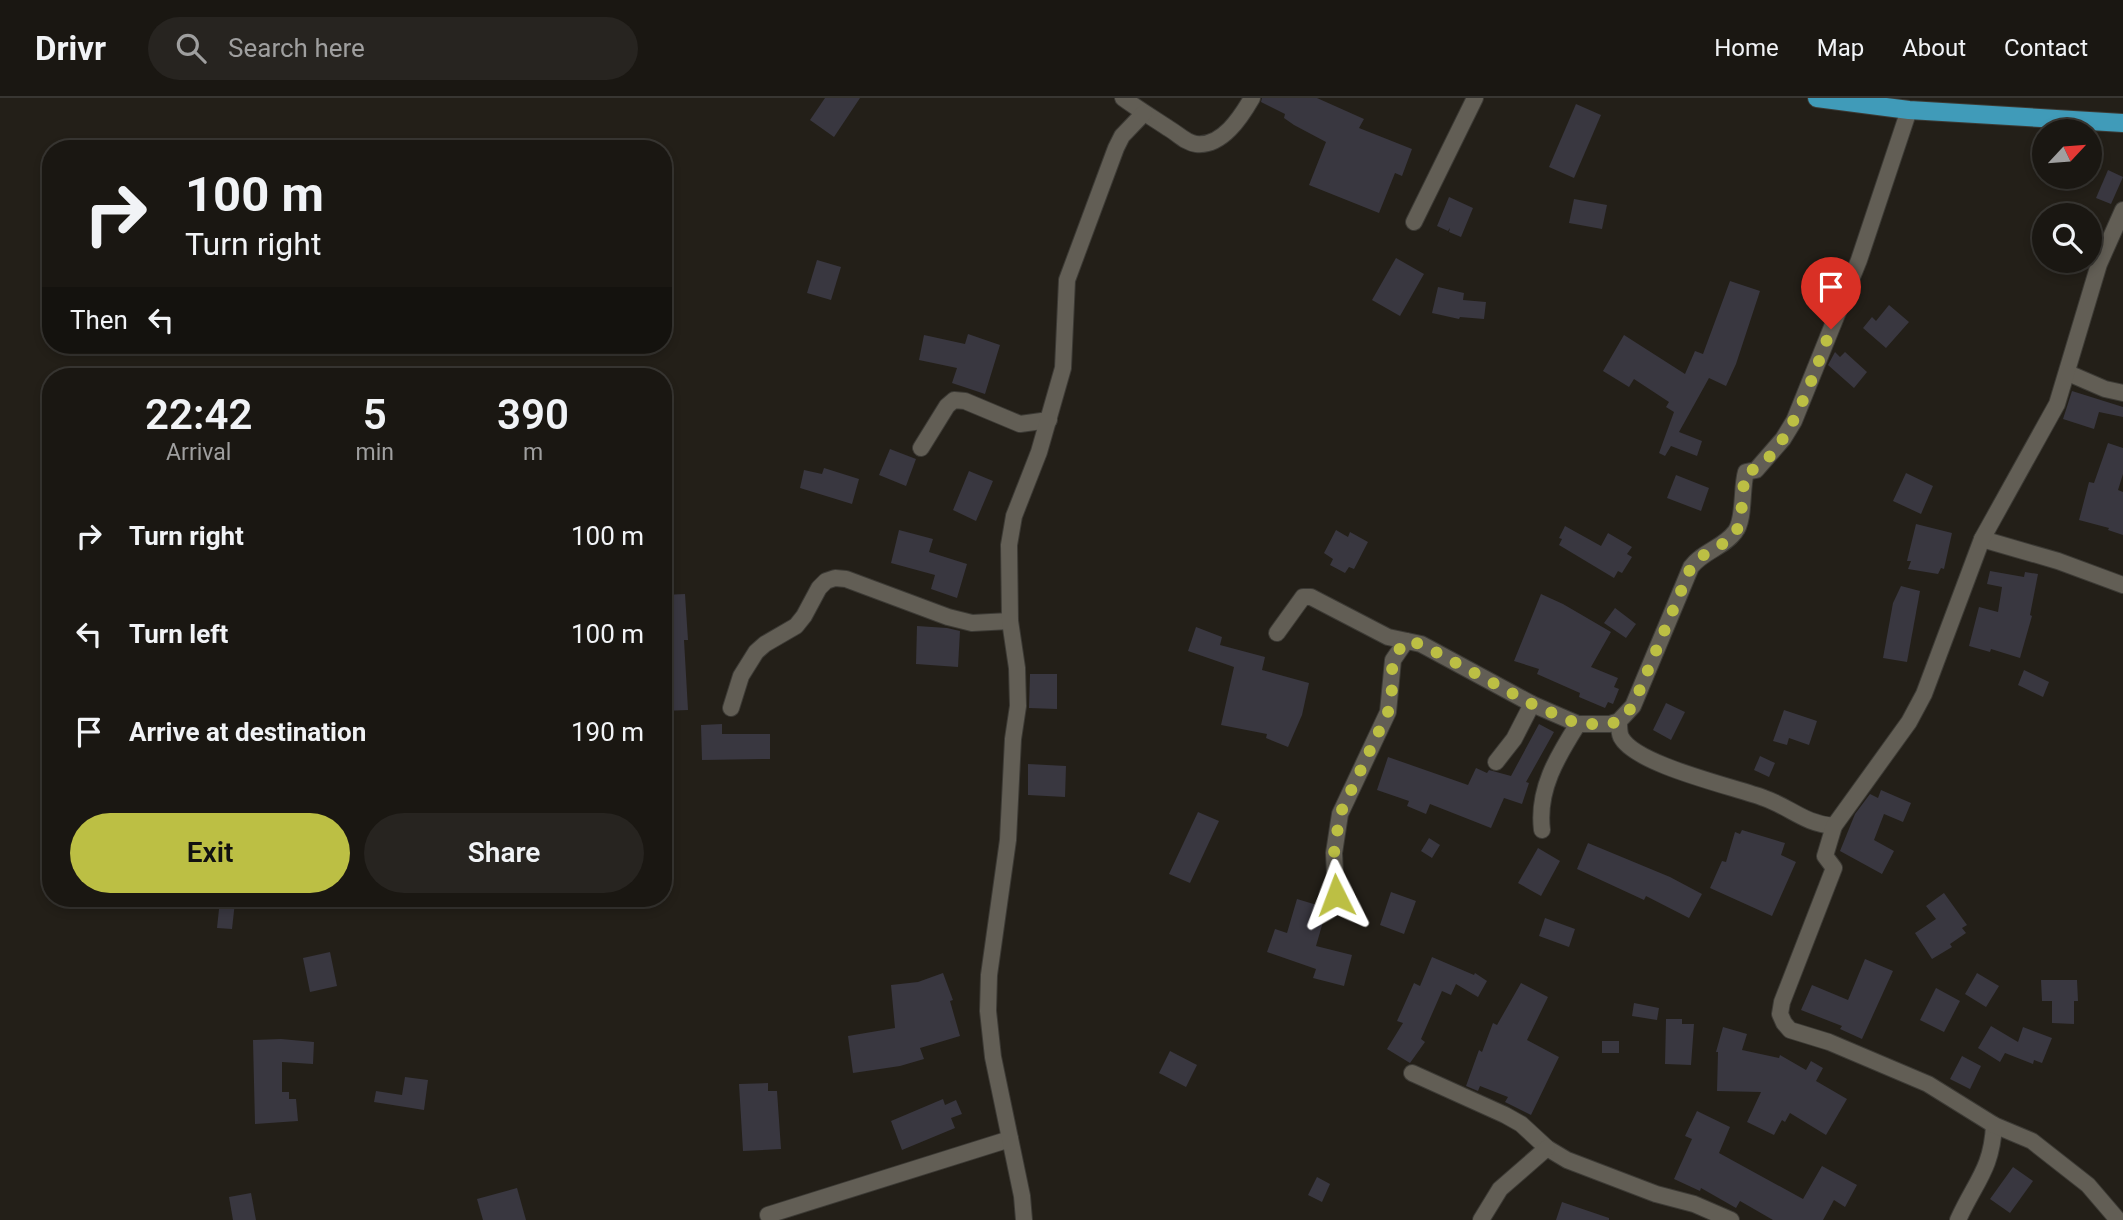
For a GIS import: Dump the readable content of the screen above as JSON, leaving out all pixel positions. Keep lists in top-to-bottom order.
{
  "north": "top right",
  "page": {
    "header": "Drivr",
    "search": "Search here",
    "nav": [
      "Home",
      "Map",
      "About",
      "Contact"
    ],
    "turn": ["100 m", "Turn right"],
    "then": "Then",
    "eta": [
      "22:42",
      "Arrival",
      "5",
      "min",
      "390",
      "m"
    ],
    "list": [
      {
        "name": "Turn right",
        "value": "100 m"
      },
      {
        "name": "Turn left",
        "value": "100 m"
      },
      {
        "name": "Arrive at destination",
        "value": "190 m"
      }
    ],
    "buttons": ["Exit", "Share"]
  }
}
